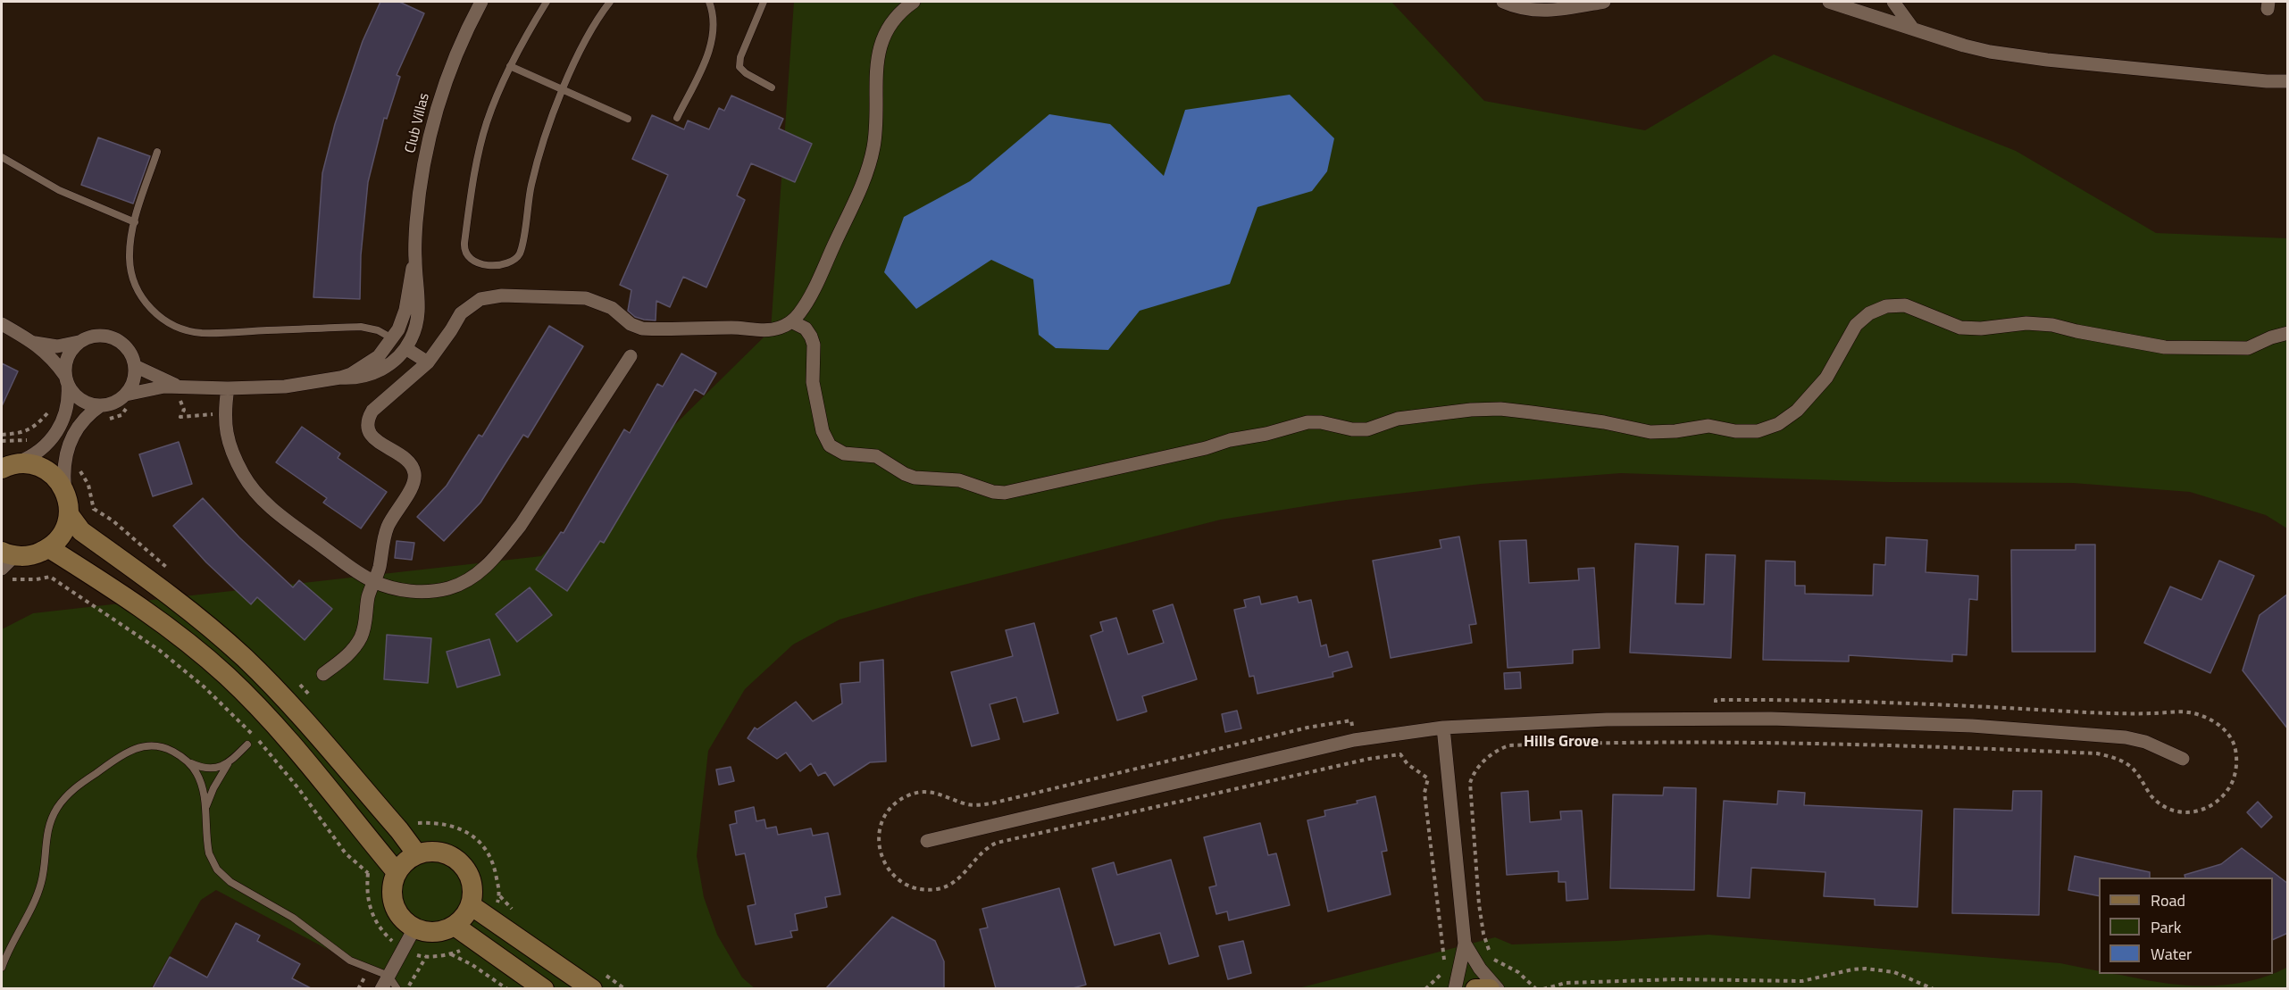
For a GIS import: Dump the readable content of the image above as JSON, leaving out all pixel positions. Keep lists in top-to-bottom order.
{
  "streets": {
    "street": ["Club Villas"]
  },
  "districts": ["Hills Grove"],
  "legend": ["Road", "Park", "Water"]
}
